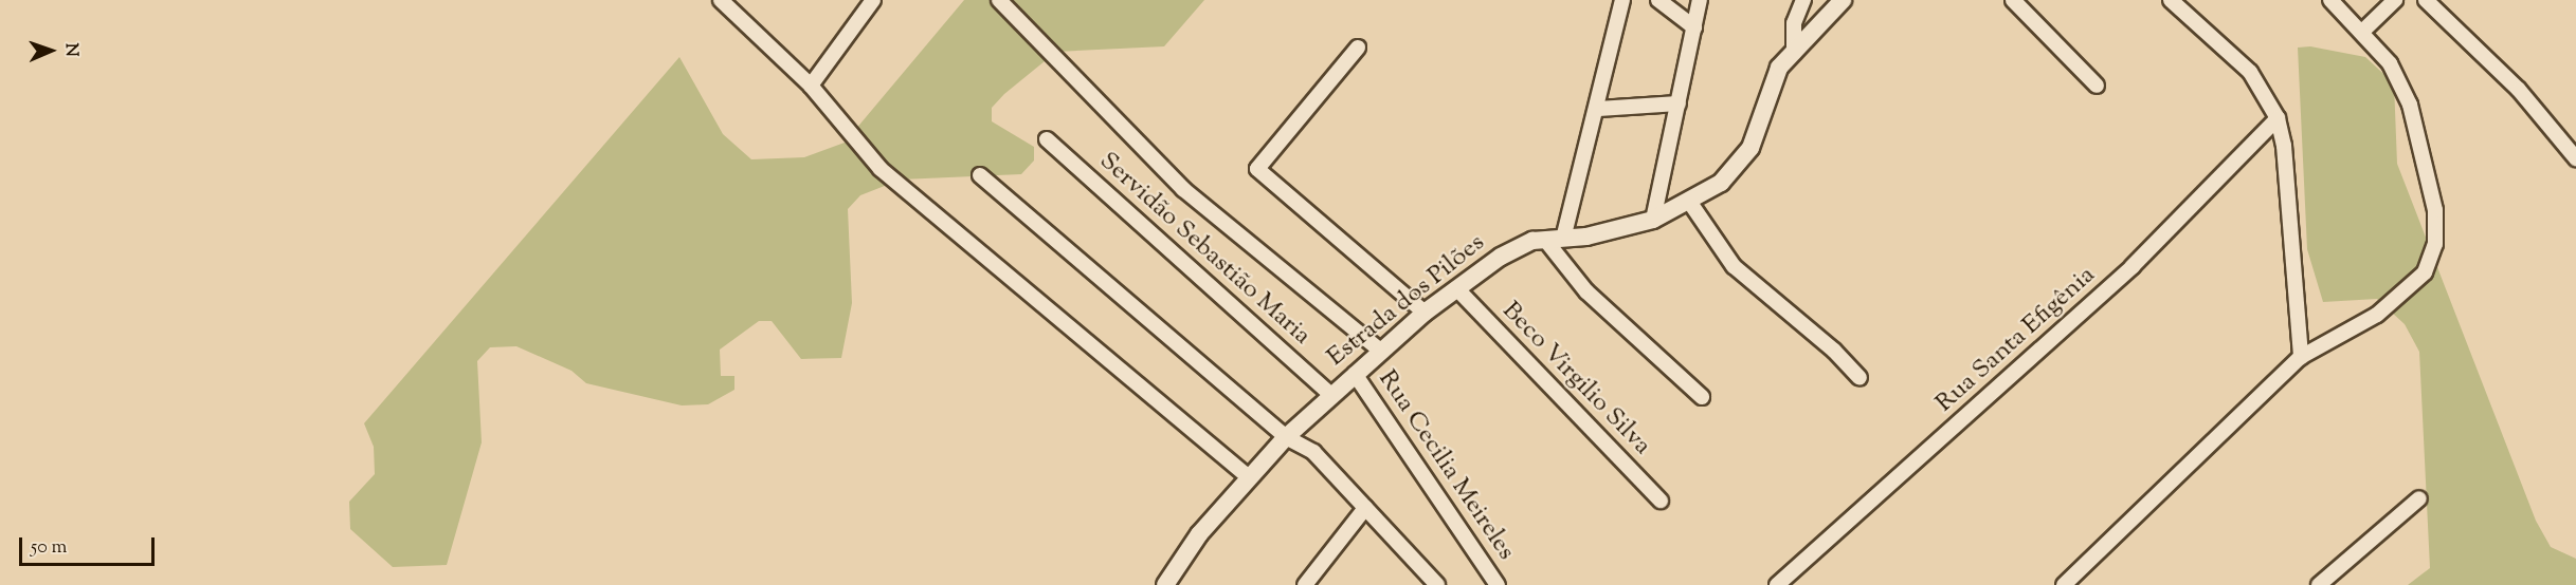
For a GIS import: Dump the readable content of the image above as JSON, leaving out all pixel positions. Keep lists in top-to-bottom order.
{
  "streets": {
    "street": [
      "Servidão Sebastião Maria",
      "Estrada dos Pilões",
      "Rua Santa Efigênia",
      "Beco Virgilio Silva",
      "Rua Cecilia Meireles"
    ]
  },
  "crossings": [
    ["Servidão Sebastião Maria", "Estrada dos Pilões"],
    ["Estrada dos Pilões", "Beco Virgilio Silva"],
    ["Estrada dos Pilões", "Rua Cecilia Meireles"]
  ],
  "scale_bar": "50 m",
  "north": "right"
}
